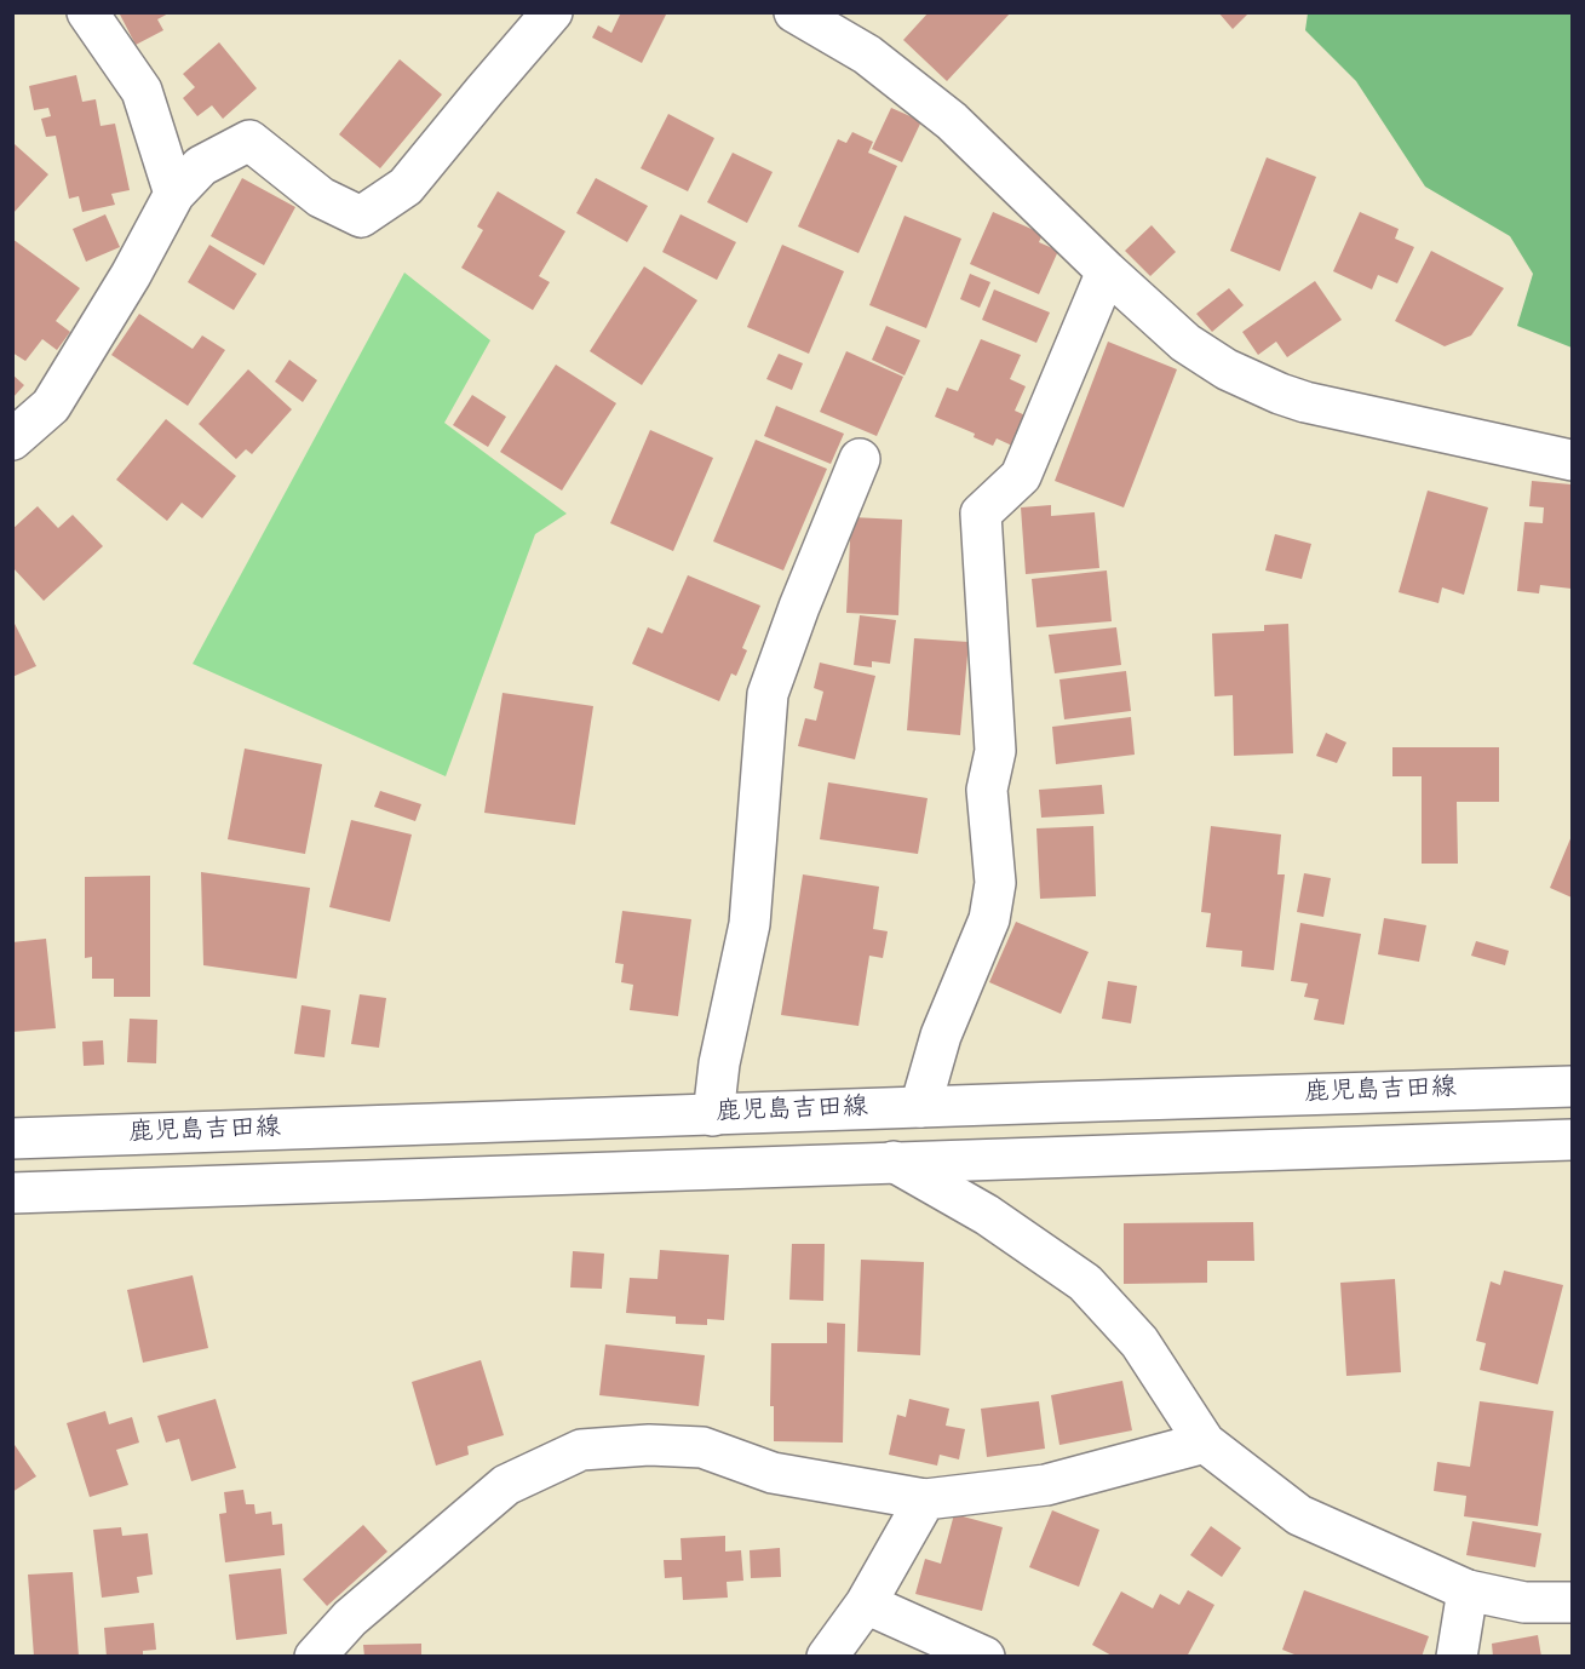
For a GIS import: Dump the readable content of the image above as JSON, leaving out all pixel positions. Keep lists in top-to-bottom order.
{
  "streets": {
    "street": ["鹿児島吉田線"]
  }
}
